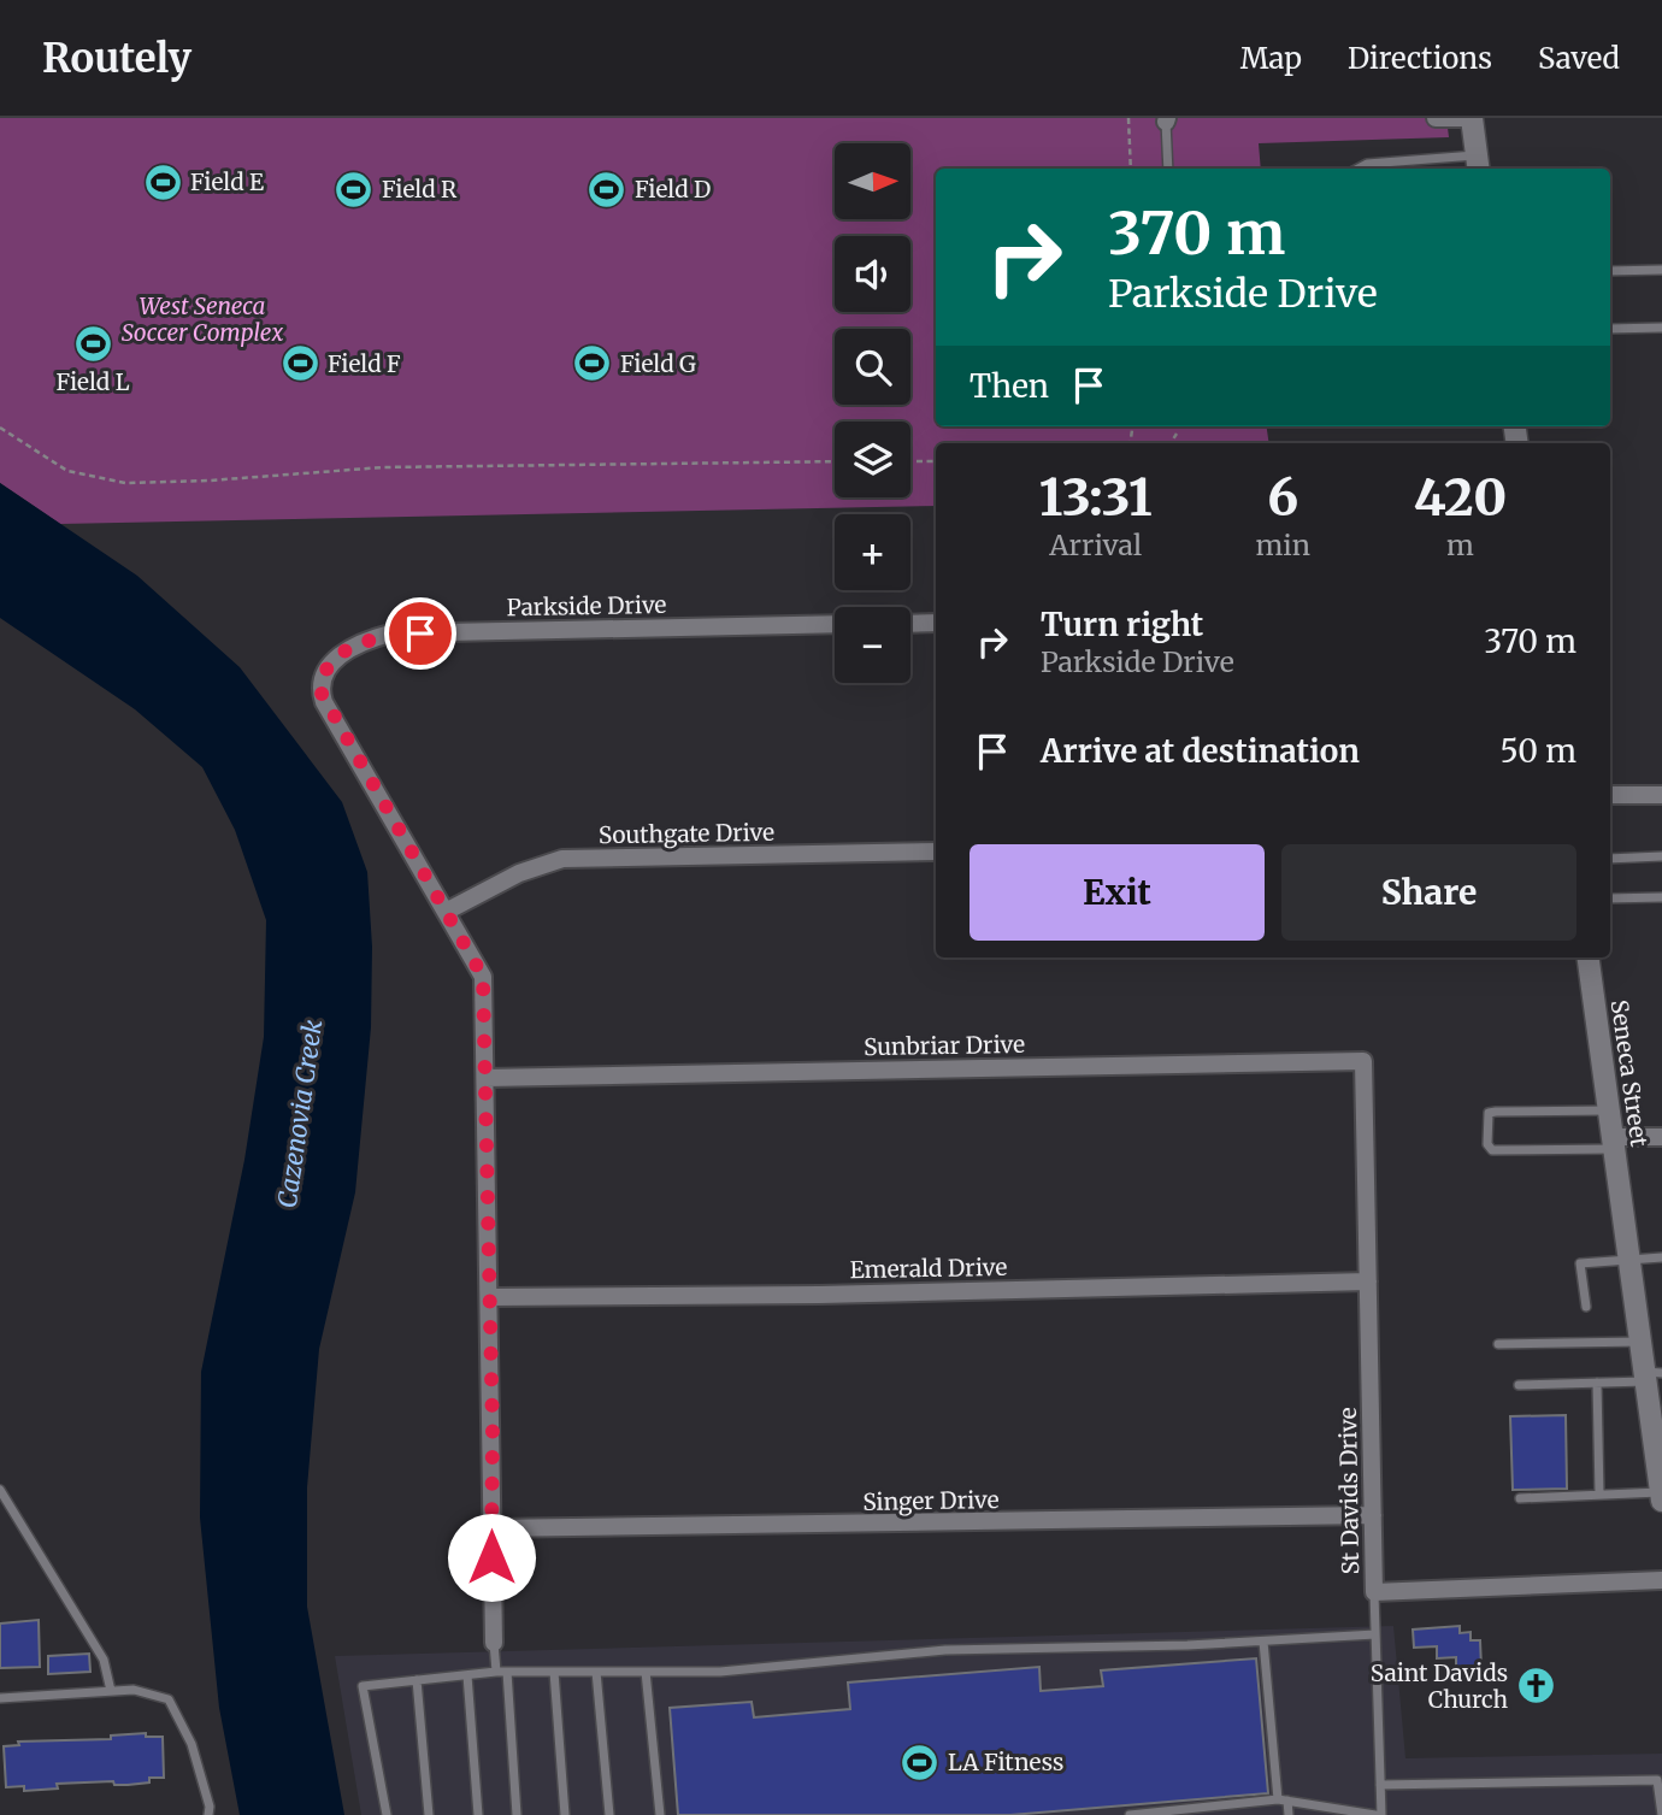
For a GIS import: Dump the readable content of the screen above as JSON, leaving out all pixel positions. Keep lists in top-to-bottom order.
{
  "streets": {
    "street": [
      "Parkside Drive",
      "Southgate Drive",
      "Sunbriar Drive",
      "Seneca Street",
      "Emerald Drive",
      "St Davids Drive",
      "Singer Drive"
    ]
  },
  "crossings": [
    ["Parkside Drive", "Southgate Drive"],
    ["Sunbriar Drive", "St Davids Drive"],
    ["Emerald Drive", "St Davids Drive"],
    ["St Davids Drive", "Singer Drive"]
  ],
  "water": ["Cazenovia Creek"],
  "parks": ["West Seneca Soccer Complex"],
  "places": {
    "sports": [
      "Field E",
      "Field R",
      "Field D",
      "Field L",
      "Field F",
      "Field G",
      "LA Fitness"
    ],
    "church": ["Saint Davids Church"]
  },
  "north": "right",
  "page": {
    "header": "Routely",
    "nav": ["Map", "Directions", "Saved"],
    "map_buttons": ["+", "−"],
    "turn": ["370 m", "Parkside Drive"],
    "then": "Then",
    "eta": [
      "13:31",
      "Arrival",
      "6",
      "min",
      "420",
      "m"
    ],
    "list": [
      {
        "name": "Turn right",
        "note": "Parkside Drive",
        "value": "370 m"
      },
      {
        "name": "Arrive at destination",
        "value": "50 m"
      }
    ],
    "buttons": ["Exit", "Share"]
  }
}
